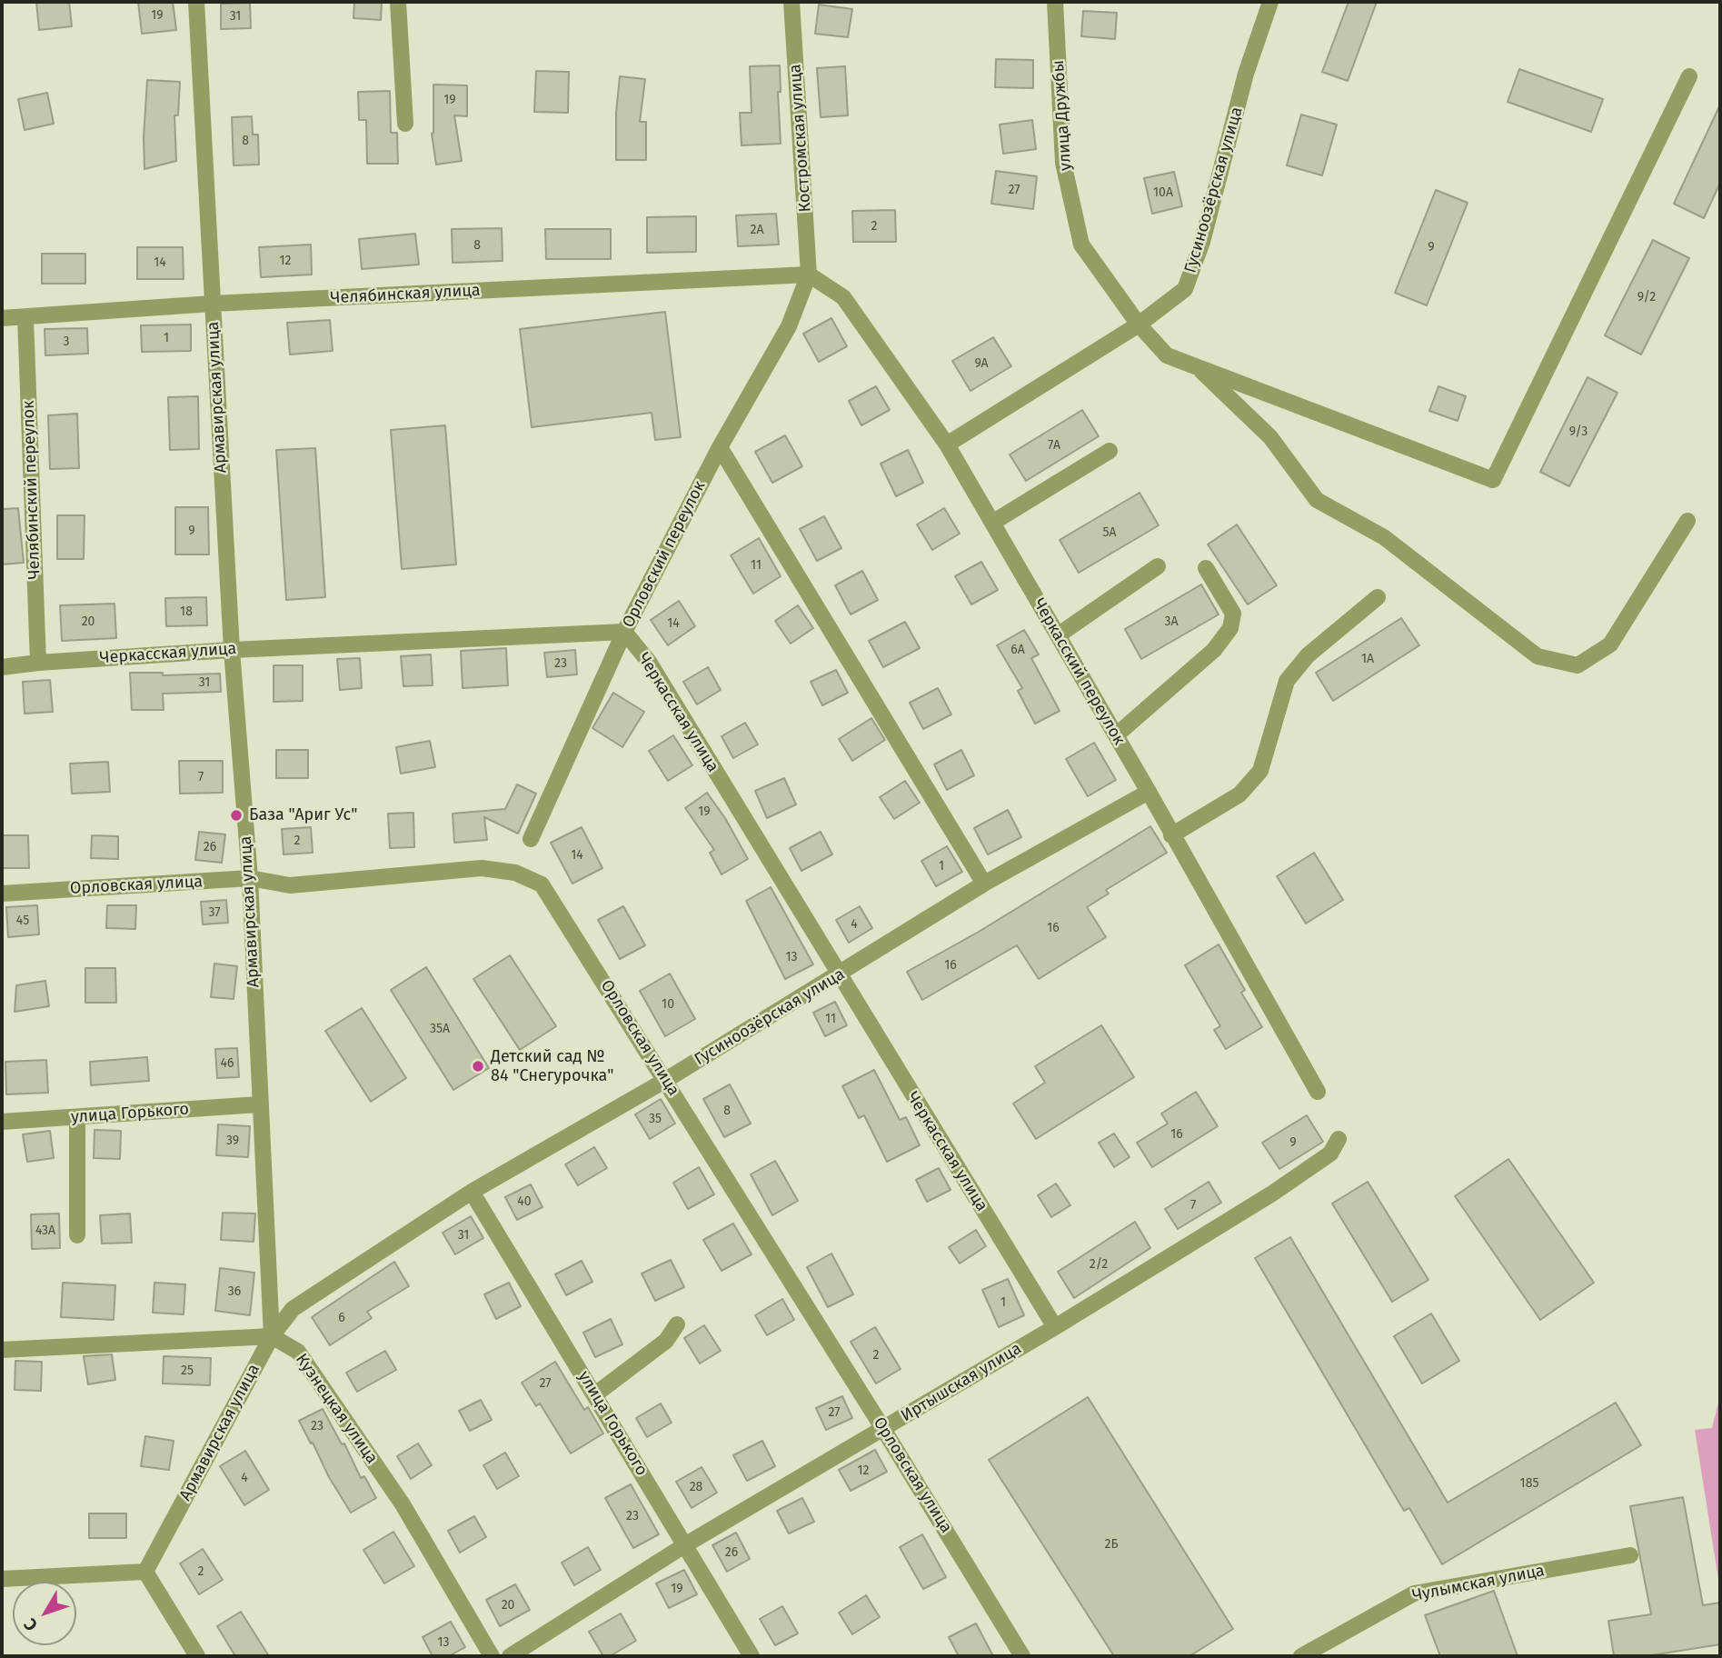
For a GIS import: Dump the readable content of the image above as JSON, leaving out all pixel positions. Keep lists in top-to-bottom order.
{
  "streets": {
    "street": [
      "улица Дружбы",
      "Костромская улица",
      "Гусиноозёрская улица",
      "Челябинская улица",
      "Армавирская улица",
      "Челябинский переулок",
      "Орловский переулок",
      "Черкасская улица",
      "Черкасский переулок",
      "Орловская улица",
      "улица Горького",
      "Иртышская улица",
      "Кузнецкая улица",
      "Чулымская улица"
    ]
  },
  "crossings": [
    ["улица Дружбы", "Гусиноозёрская улица"],
    ["Костромская улица", "Челябинская улица"],
    ["Костромская улица", "Орловский переулок"],
    ["Костромская улица", "Черкасский переулок"],
    ["Гусиноозёрская улица", "Армавирская улица"],
    ["Гусиноозёрская улица", "Черкасская улица"],
    ["Гусиноозёрская улица", "Черкасский переулок"],
    ["Гусиноозёрская улица", "Орловская улица"],
    ["Гусиноозёрская улица", "улица Горького"],
    ["Гусиноозёрская улица", "Кузнецкая улица"],
    ["Челябинская улица", "Армавирская улица"],
    ["Челябинская улица", "Челябинский переулок"],
    ["Челябинская улица", "Орловский переулок"],
    ["Челябинская улица", "Черкасский переулок"],
    ["Армавирская улица", "Черкасская улица"],
    ["Армавирская улица", "Орловская улица"],
    ["Армавирская улица", "улица Горького"],
    ["Армавирская улица", "Кузнецкая улица"],
    ["Челябинский переулок", "Черкасская улица"],
    ["Орловский переулок", "Черкасская улица"],
    ["Орловский переулок", "Черкасский переулок"],
    ["Черкасская улица", "Иртышская улица"],
    ["Орловская улица", "Иртышская улица"],
    ["улица Горького", "Иртышская улица"]
  ],
  "places": ["База \"Ариг Ус\"", "Детский сад № 84 \"Снегурочка\""],
  "house_numbers": [
    "19",
    "31",
    "19",
    "8",
    "27",
    "10А",
    "2",
    "2А",
    "8",
    "9",
    "12",
    "14",
    "9/2",
    "1",
    "3",
    "9А",
    "9/3",
    "7А",
    "9",
    "5А",
    "11",
    "18",
    "20",
    "3А",
    "14",
    "6А",
    "1А",
    "23",
    "31",
    "7",
    "19",
    "2",
    "26",
    "14",
    "1",
    "37",
    "45",
    "4",
    "16",
    "13",
    "16",
    "10",
    "11",
    "35А",
    "46",
    "8",
    "35",
    "16",
    "39",
    "9",
    "40",
    "7",
    "43А",
    "31",
    "2/2",
    "36",
    "1",
    "6",
    "2",
    "25",
    "27",
    "27",
    "23",
    "12",
    "4",
    "185",
    "28",
    "23",
    "2Б",
    "26",
    "2",
    "19",
    "20",
    "13"
  ],
  "north": "bottom left"
}
